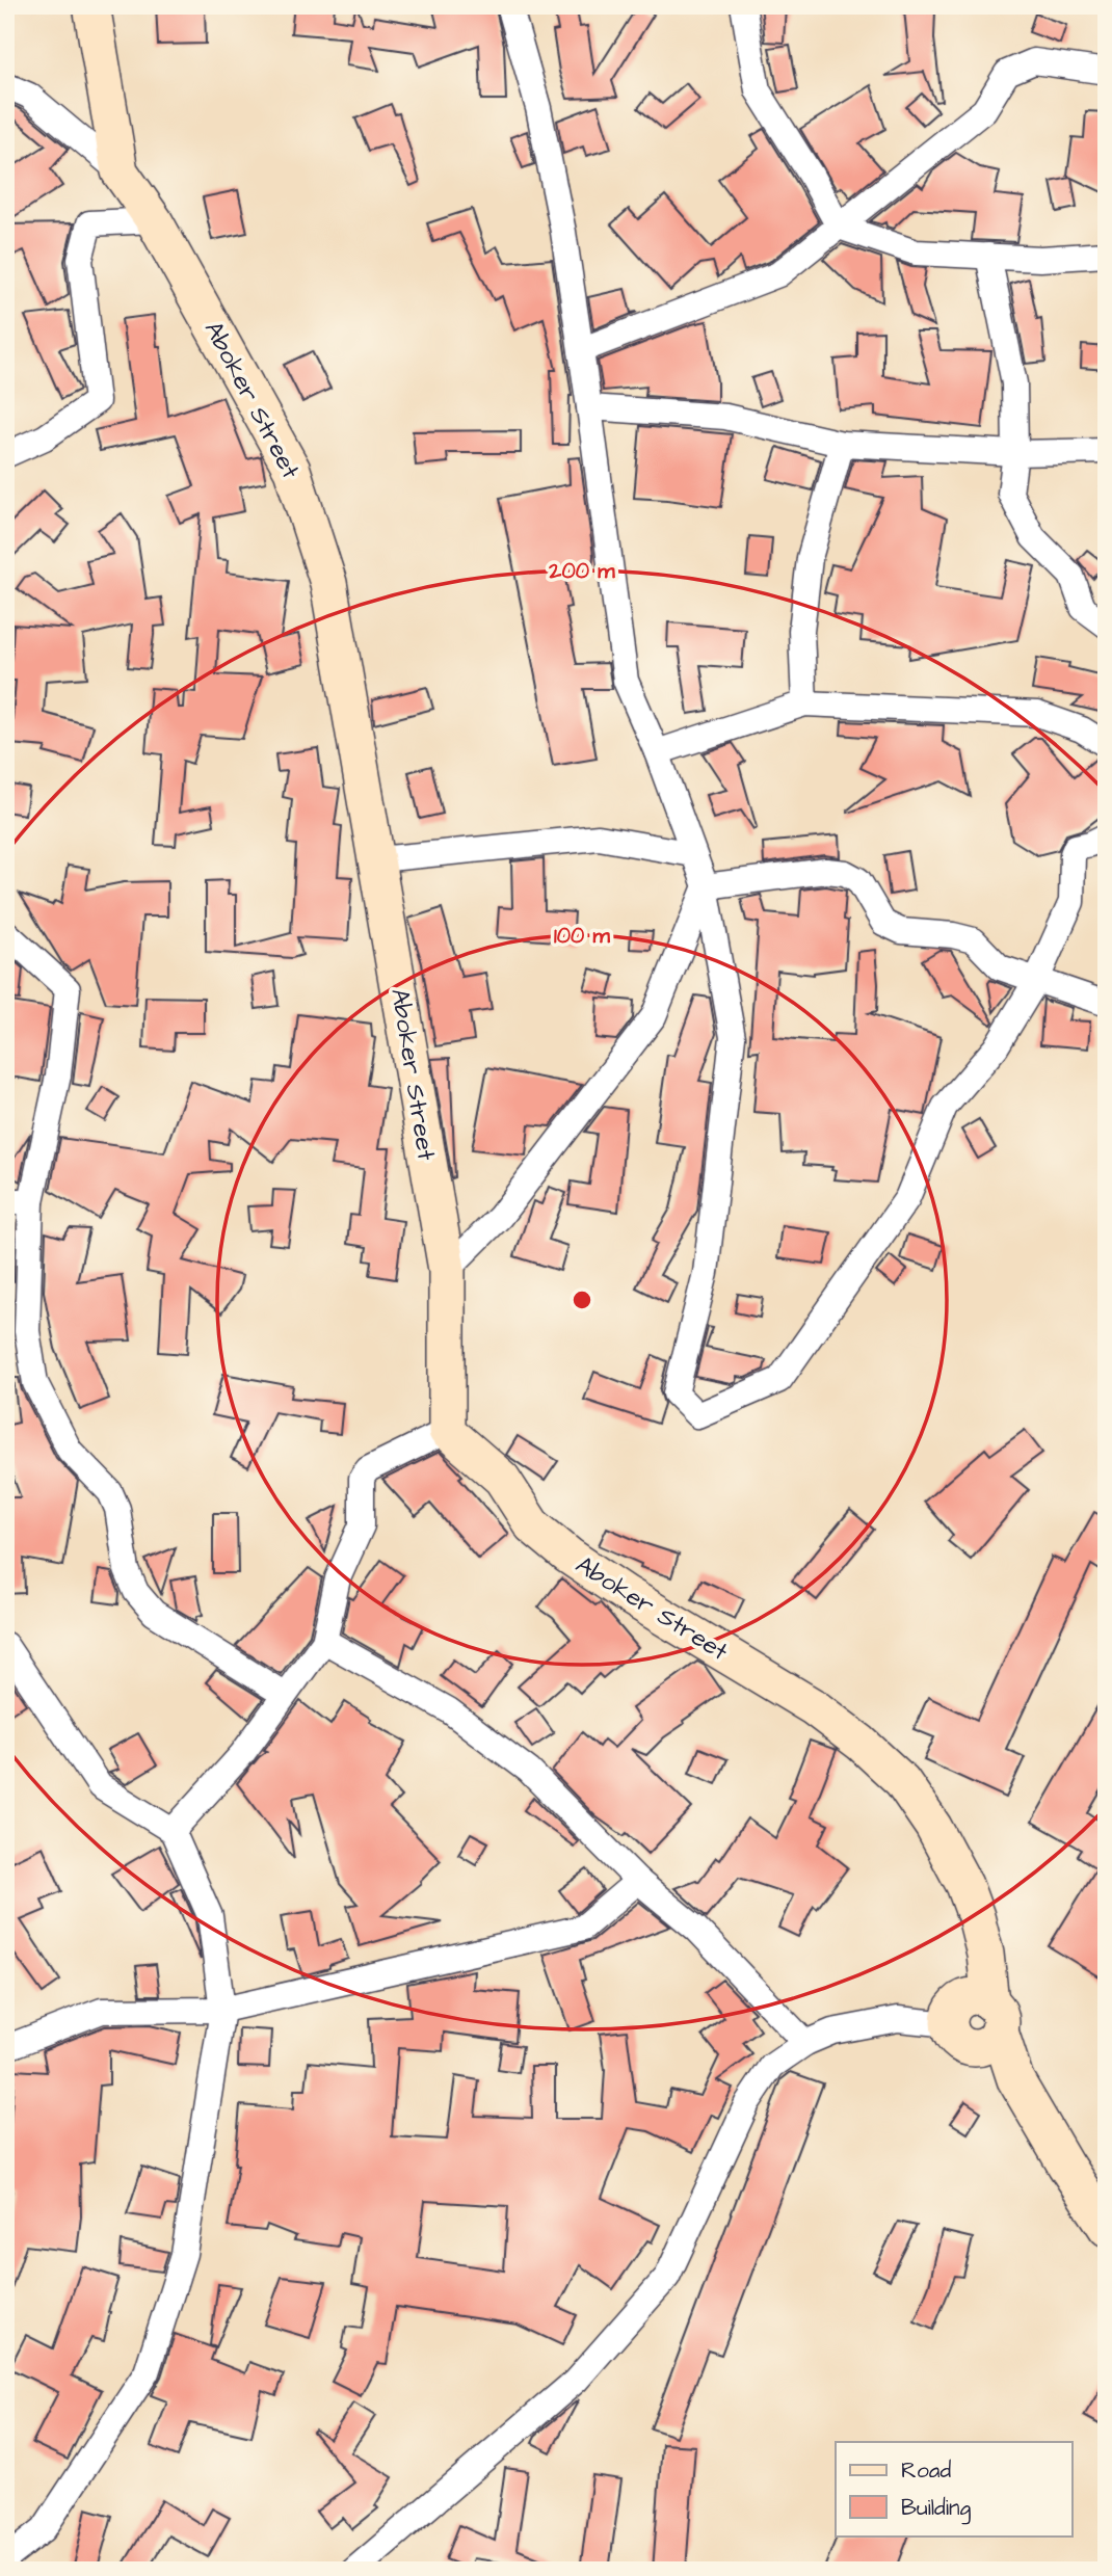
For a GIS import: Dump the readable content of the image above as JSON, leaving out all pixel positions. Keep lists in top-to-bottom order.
{
  "streets": {
    "main road": ["Aboker Street"]
  },
  "legend": ["Road", "Building"],
  "rings": ["200 m", "100 m"]
}
